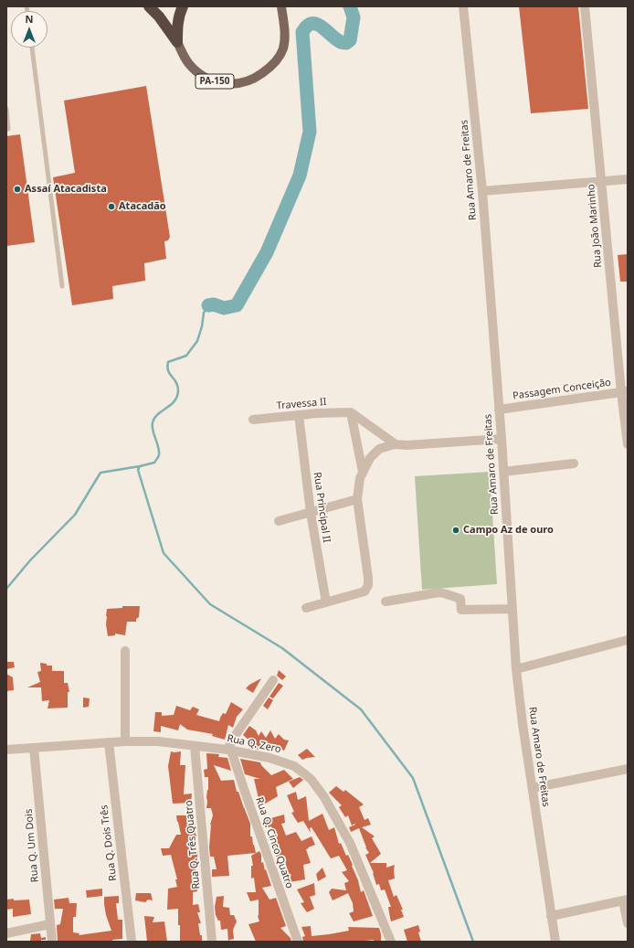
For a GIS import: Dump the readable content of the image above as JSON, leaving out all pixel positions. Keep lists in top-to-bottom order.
{
  "streets": {
    "main road": ["PA-150"],
    "street": [
      "Rua Amaro de Freitas",
      "Rua João Marinho",
      "Passagem Conceição",
      "Travessa II",
      "Rua Principal II",
      "Rua Q. Zero",
      "Rua Q. Dois Três",
      "Rua Q. Cinco Quatro",
      "Rua Q. Três Quatro",
      "Rua Q. Um Dois"
    ]
  },
  "crossings": [
    ["Rua Amaro de Freitas", "Passagem Conceição"],
    ["Rua João Marinho", "Passagem Conceição"],
    ["Travessa II", "Rua Principal II"],
    ["Rua Q. Zero", "Rua Q. Dois Três"],
    ["Rua Q. Zero", "Rua Q. Cinco Quatro"],
    ["Rua Q. Zero", "Rua Q. Três Quatro"],
    ["Rua Q. Zero", "Rua Q. Um Dois"]
  ],
  "places": ["Assaí Atacadista", "Atacadão", "Campo Az de ouro"],
  "north": "top"
}
